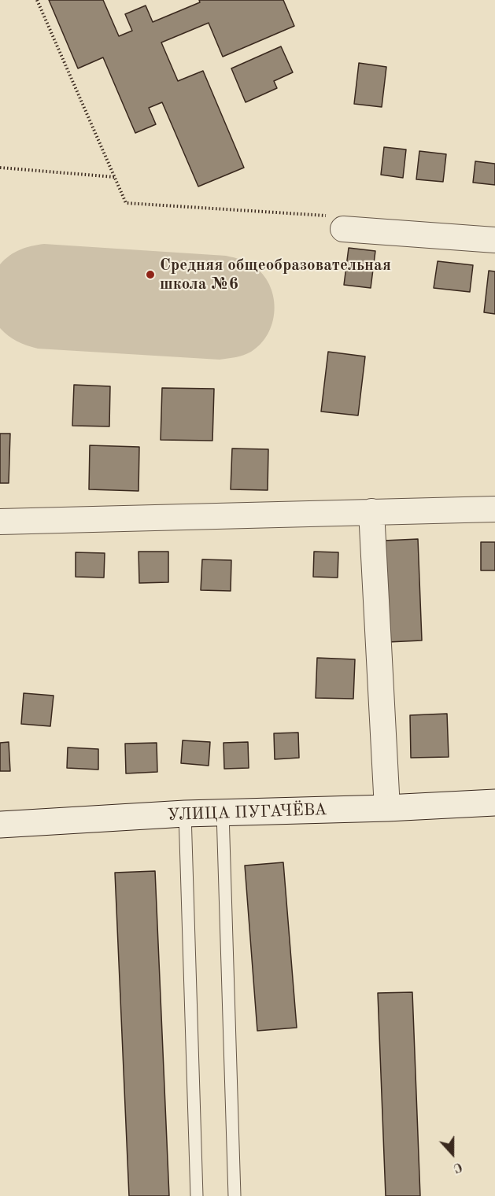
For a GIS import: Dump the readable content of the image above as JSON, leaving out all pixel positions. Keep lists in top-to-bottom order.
{
  "streets": {
    "street": ["УЛИЦА ПУГАЧЁВА"]
  },
  "places": ["Средняя общеобразовательная школа №6"],
  "north": "bottom"
}
